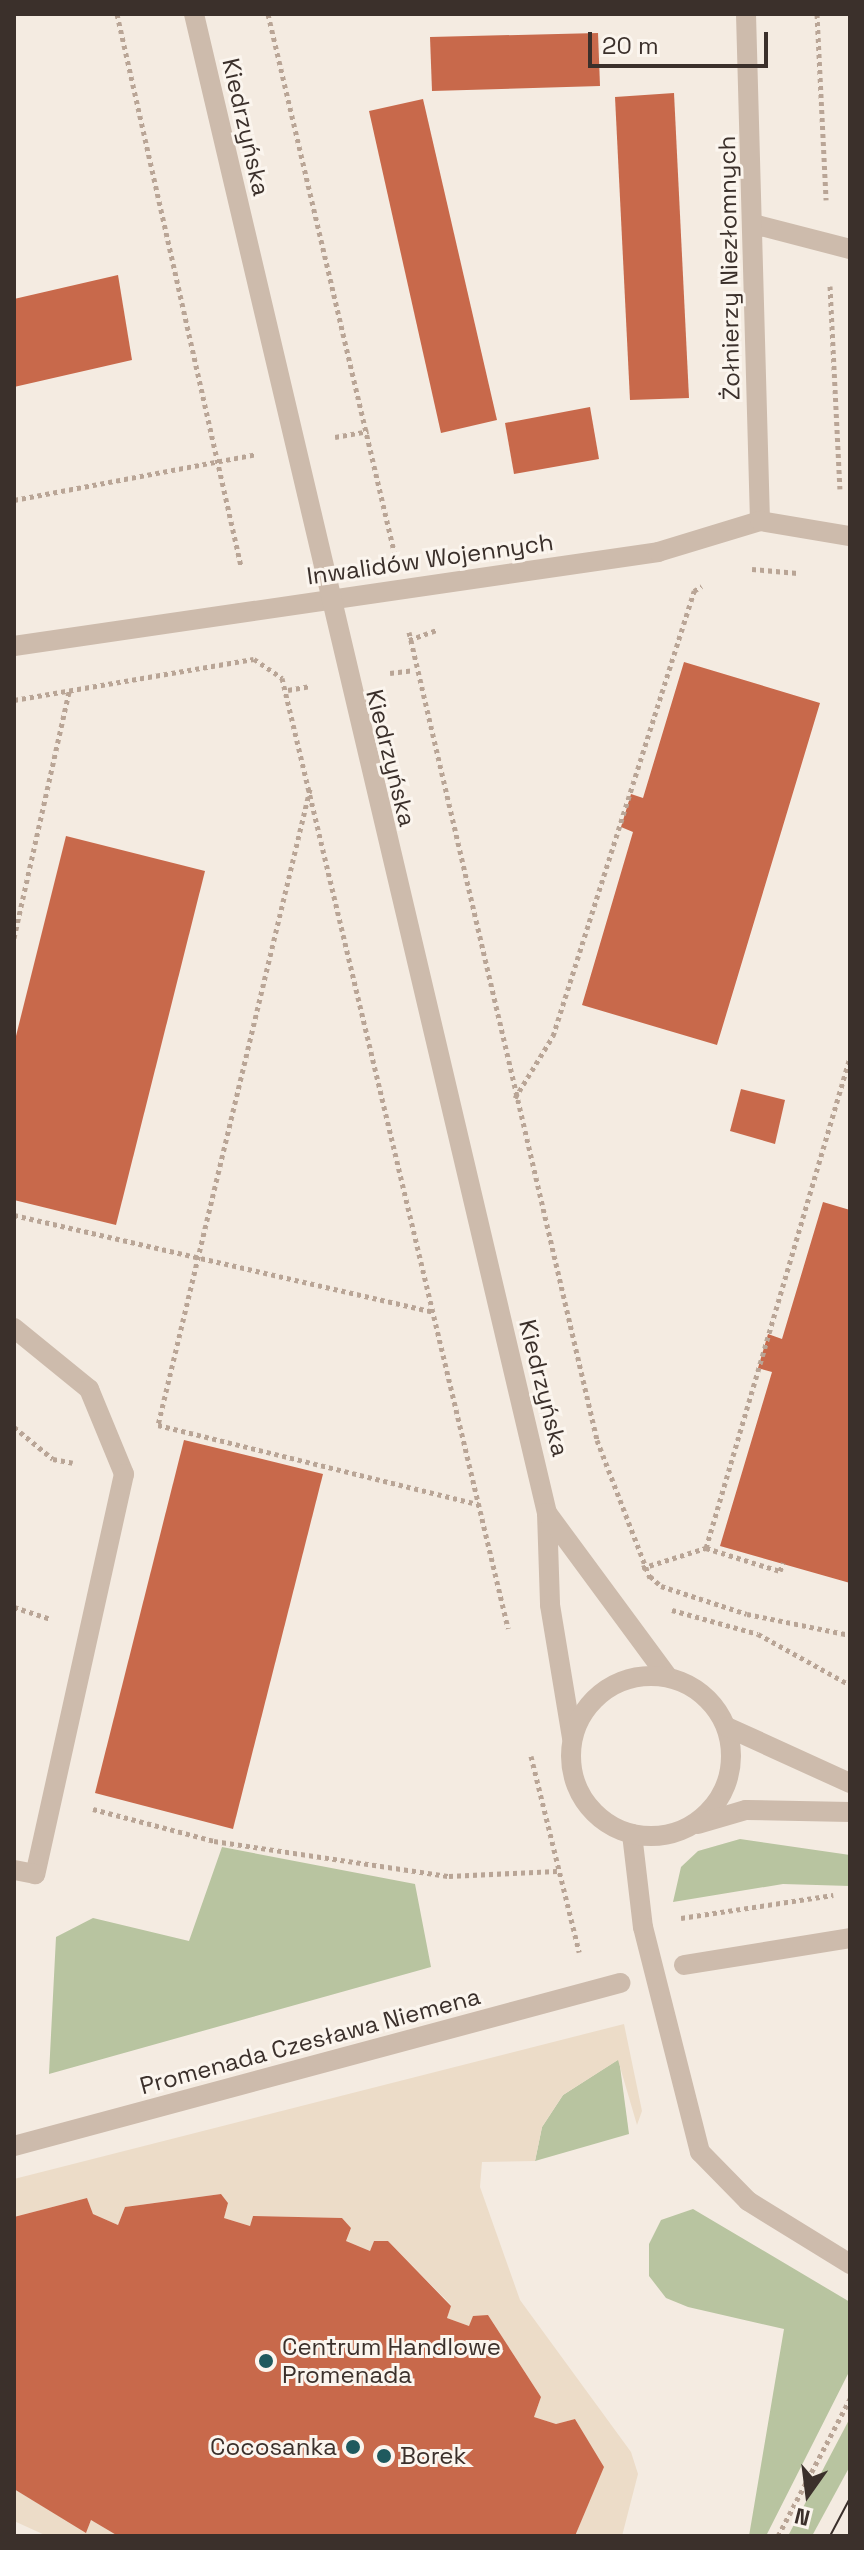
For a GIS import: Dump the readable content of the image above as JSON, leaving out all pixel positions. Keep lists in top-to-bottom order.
{
  "streets": {
    "street": [
      "Kiedrzyńska",
      "Żołnierzy Niezłomnych",
      "Inwalidów Wojennych",
      "Promenada Czesława Niemena"
    ]
  },
  "crossings": [
    ["Kiedrzyńska", "Inwalidów Wojennych"],
    ["Żołnierzy Niezłomnych", "Inwalidów Wojennych"]
  ],
  "places": ["Centrum Handlowe Promenada", "Cocosanka", "Borek"],
  "scale_bar": "20 m",
  "north": "bottom"
}
